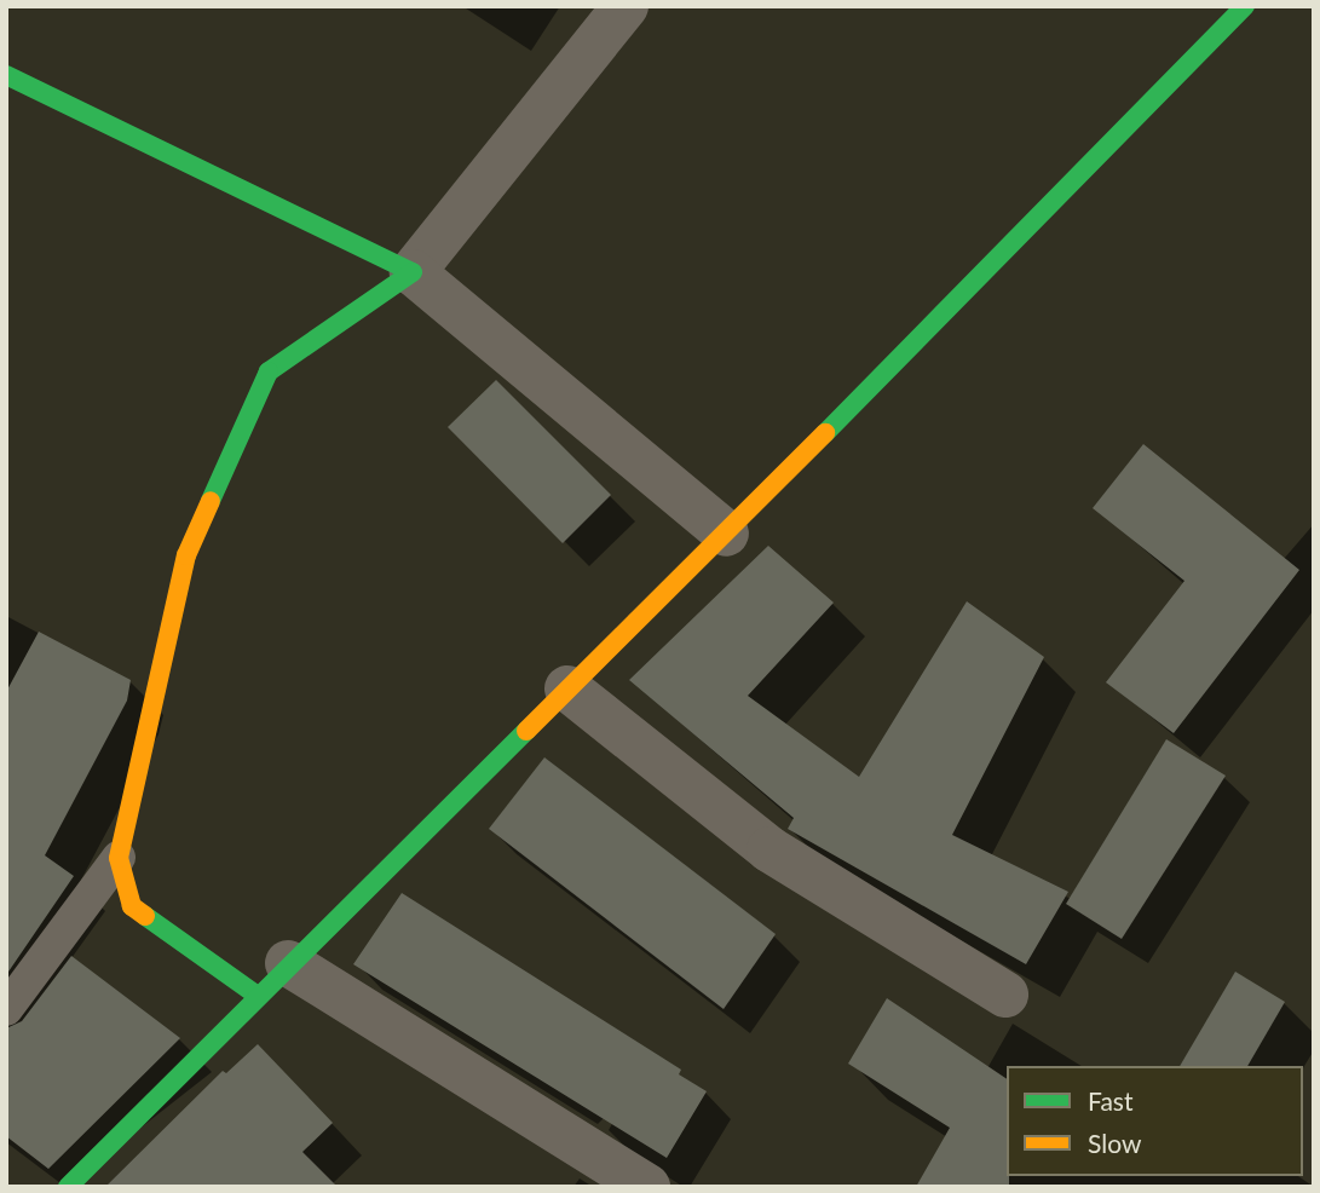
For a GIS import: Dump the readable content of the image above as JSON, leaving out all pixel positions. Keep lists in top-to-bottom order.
{
  "legend": ["Fast", "Slow"]
}
